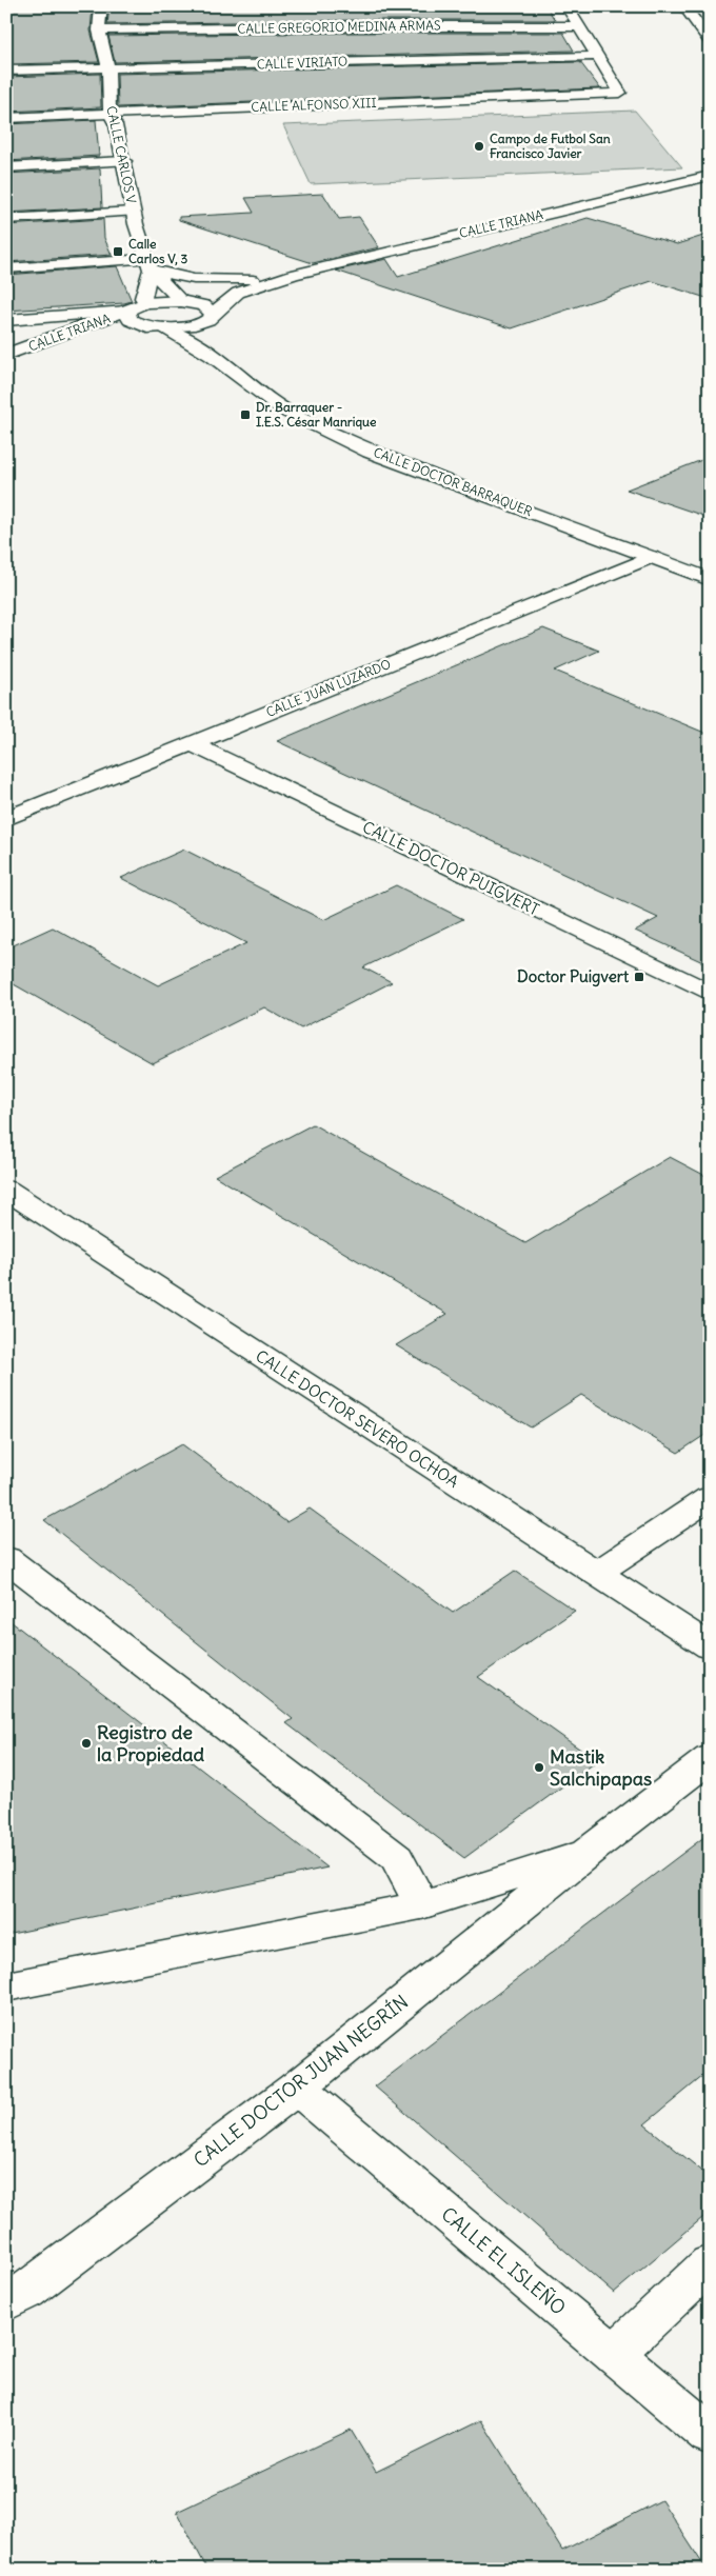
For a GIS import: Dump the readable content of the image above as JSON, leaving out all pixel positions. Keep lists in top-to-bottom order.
{
  "streets": {
    "street": [
      "CALLE GREGORIO MEDINA ARMAS",
      "CALLE VIRIATO",
      "CALLE ALFONSO XIII",
      "CALLE CARLOS V",
      "CALLE TRIANA",
      "CALLE DOCTOR BARRAQUER",
      "CALLE JUAN LUZARDO",
      "CALLE DOCTOR PUIGVERT",
      "CALLE DOCTOR SEVERO OCHOA",
      "CALLE DOCTOR JUAN NEGRÍN",
      "CALLE EL ISLEÑO"
    ]
  },
  "crossings": [
    ["CALLE GREGORIO MEDINA ARMAS", "CALLE CARLOS V"],
    ["CALLE VIRIATO", "CALLE ALFONSO XIII"],
    ["CALLE VIRIATO", "CALLE CARLOS V"],
    ["CALLE ALFONSO XIII", "CALLE CARLOS V"],
    ["CALLE TRIANA", "CALLE DOCTOR BARRAQUER"],
    ["CALLE DOCTOR BARRAQUER", "CALLE JUAN LUZARDO"],
    ["CALLE JUAN LUZARDO", "CALLE DOCTOR PUIGVERT"],
    ["CALLE DOCTOR JUAN NEGRÍN", "CALLE EL ISLEÑO"]
  ],
  "places": {
    "other": ["Campo de Futbol San Francisco Javier", "Registro de la Propiedad", "Mastik Salchipapas"],
    "transit": ["Calle Carlos V, 3", "Dr. Barraquer - I.E.S. César Manrique", "Doctor Puigvert"]
  }
}
